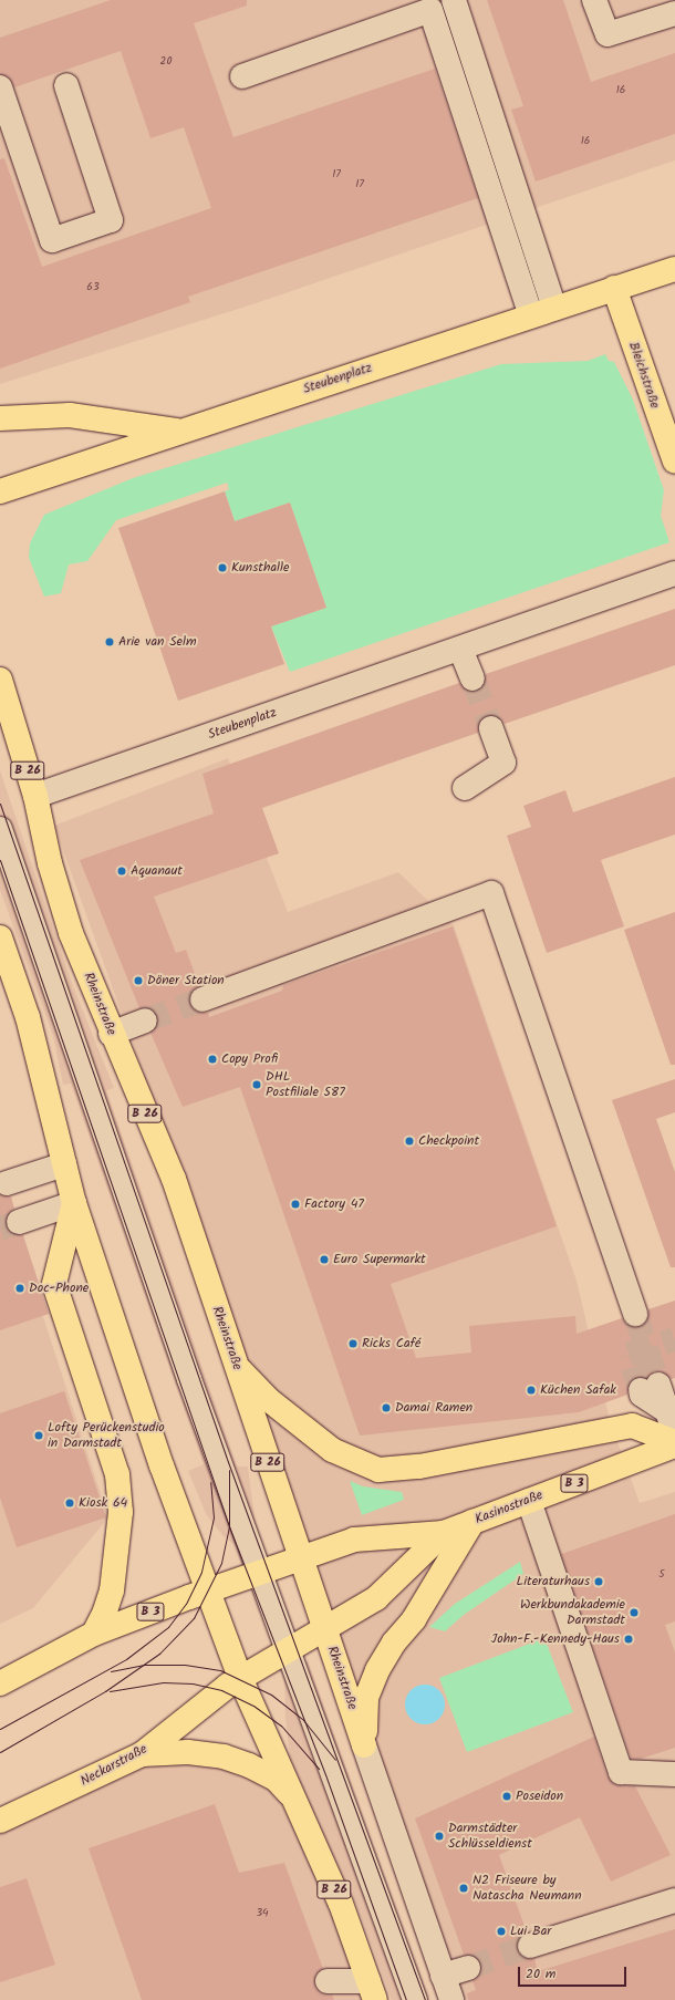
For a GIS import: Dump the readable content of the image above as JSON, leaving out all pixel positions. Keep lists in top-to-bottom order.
{
  "streets": {
    "main road": [
      "Bleichstraße",
      "Steubenplatz",
      "B 26",
      "Rheinstraße",
      "B 3",
      "Kasinostraße",
      "Neckarstraße"
    ]
  },
  "crossings": [
    ["Bleichstraße", "Steubenplatz"],
    ["Steubenplatz", "Rheinstraße"],
    ["B 26", "B 3"],
    ["B 26", "Neckarstraße"],
    ["Rheinstraße", "B 3"],
    ["Rheinstraße", "Kasinostraße"],
    ["B 3", "Kasinostraße"],
    ["B 3", "Neckarstraße"]
  ],
  "places": [
    "Kunsthalle",
    "Arie van Selm",
    "Aquanaut",
    "Döner Station",
    "Copy Profi",
    "DHL Postfiliale 587",
    "Checkpoint",
    "Factory 47",
    "Euro Supermarkt",
    "Doc-Phone",
    "Ricks Café",
    "Küchen Safak",
    "Damai Ramen",
    "Lofty Perückenstudio in Darmstadt",
    "Kiosk 64",
    "Literaturhaus",
    "Werkbundakademie Darmstadt",
    "John-F.-Kennedy-Haus",
    "Poseidon",
    "Darmstädter Schlüsseldienst",
    "N2 Friseure by Natascha Neumann",
    "Lui Bar"
  ],
  "house_numbers": [
    "20",
    "16",
    "16",
    "17",
    "17",
    "63",
    "5",
    "34"
  ],
  "scale_bar": "20 m"
}
